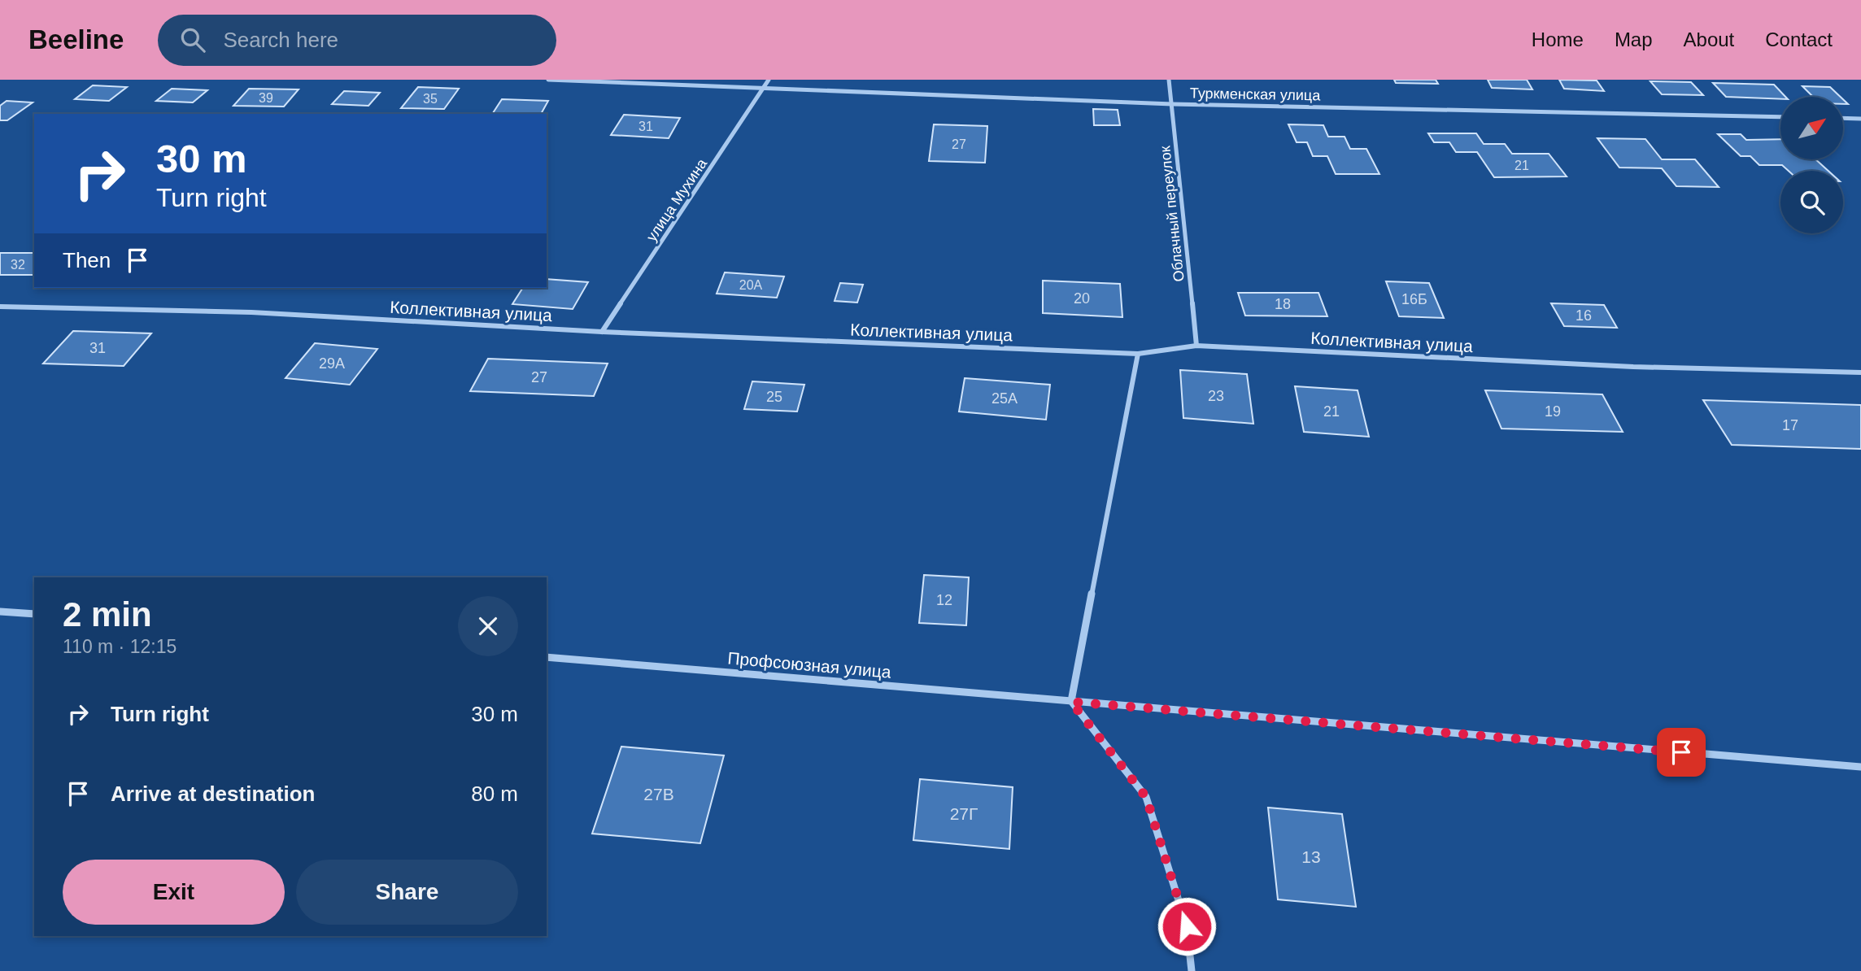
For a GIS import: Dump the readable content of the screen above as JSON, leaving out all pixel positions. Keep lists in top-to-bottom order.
{
  "streets": {
    "street": [
      "Туркменская улица",
      "улица Мухина",
      "Облачный переулок",
      "Коллективная улица",
      "Профсоюзная улица"
    ]
  },
  "crossings": [
    ["Туркменская улица", "улица Мухина"],
    ["Туркменская улица", "Облачный переулок"],
    ["улица Мухина", "Коллективная улица"],
    ["Облачный переулок", "Коллективная улица"]
  ],
  "house_numbers": [
    "39",
    "35",
    "31",
    "27",
    "21",
    "32",
    "20А",
    "20",
    "16Б",
    "18",
    "16",
    "31",
    "29А",
    "27",
    "23",
    "25",
    "25А",
    "21",
    "19",
    "17",
    "12",
    "27В",
    "27Г",
    "13"
  ],
  "north": "top right",
  "page": {
    "header": "Beeline",
    "search": "Search here",
    "nav": [
      "Home",
      "Map",
      "About",
      "Contact"
    ],
    "turn": ["30 m", "Turn right"],
    "then": "Then",
    "heading": ["2 min", "110 m · 12:15"],
    "list": [
      {
        "name": "Turn right",
        "value": "30 m"
      },
      {
        "name": "Arrive at destination",
        "value": "80 m"
      }
    ],
    "buttons": ["Exit", "Share"]
  }
}
